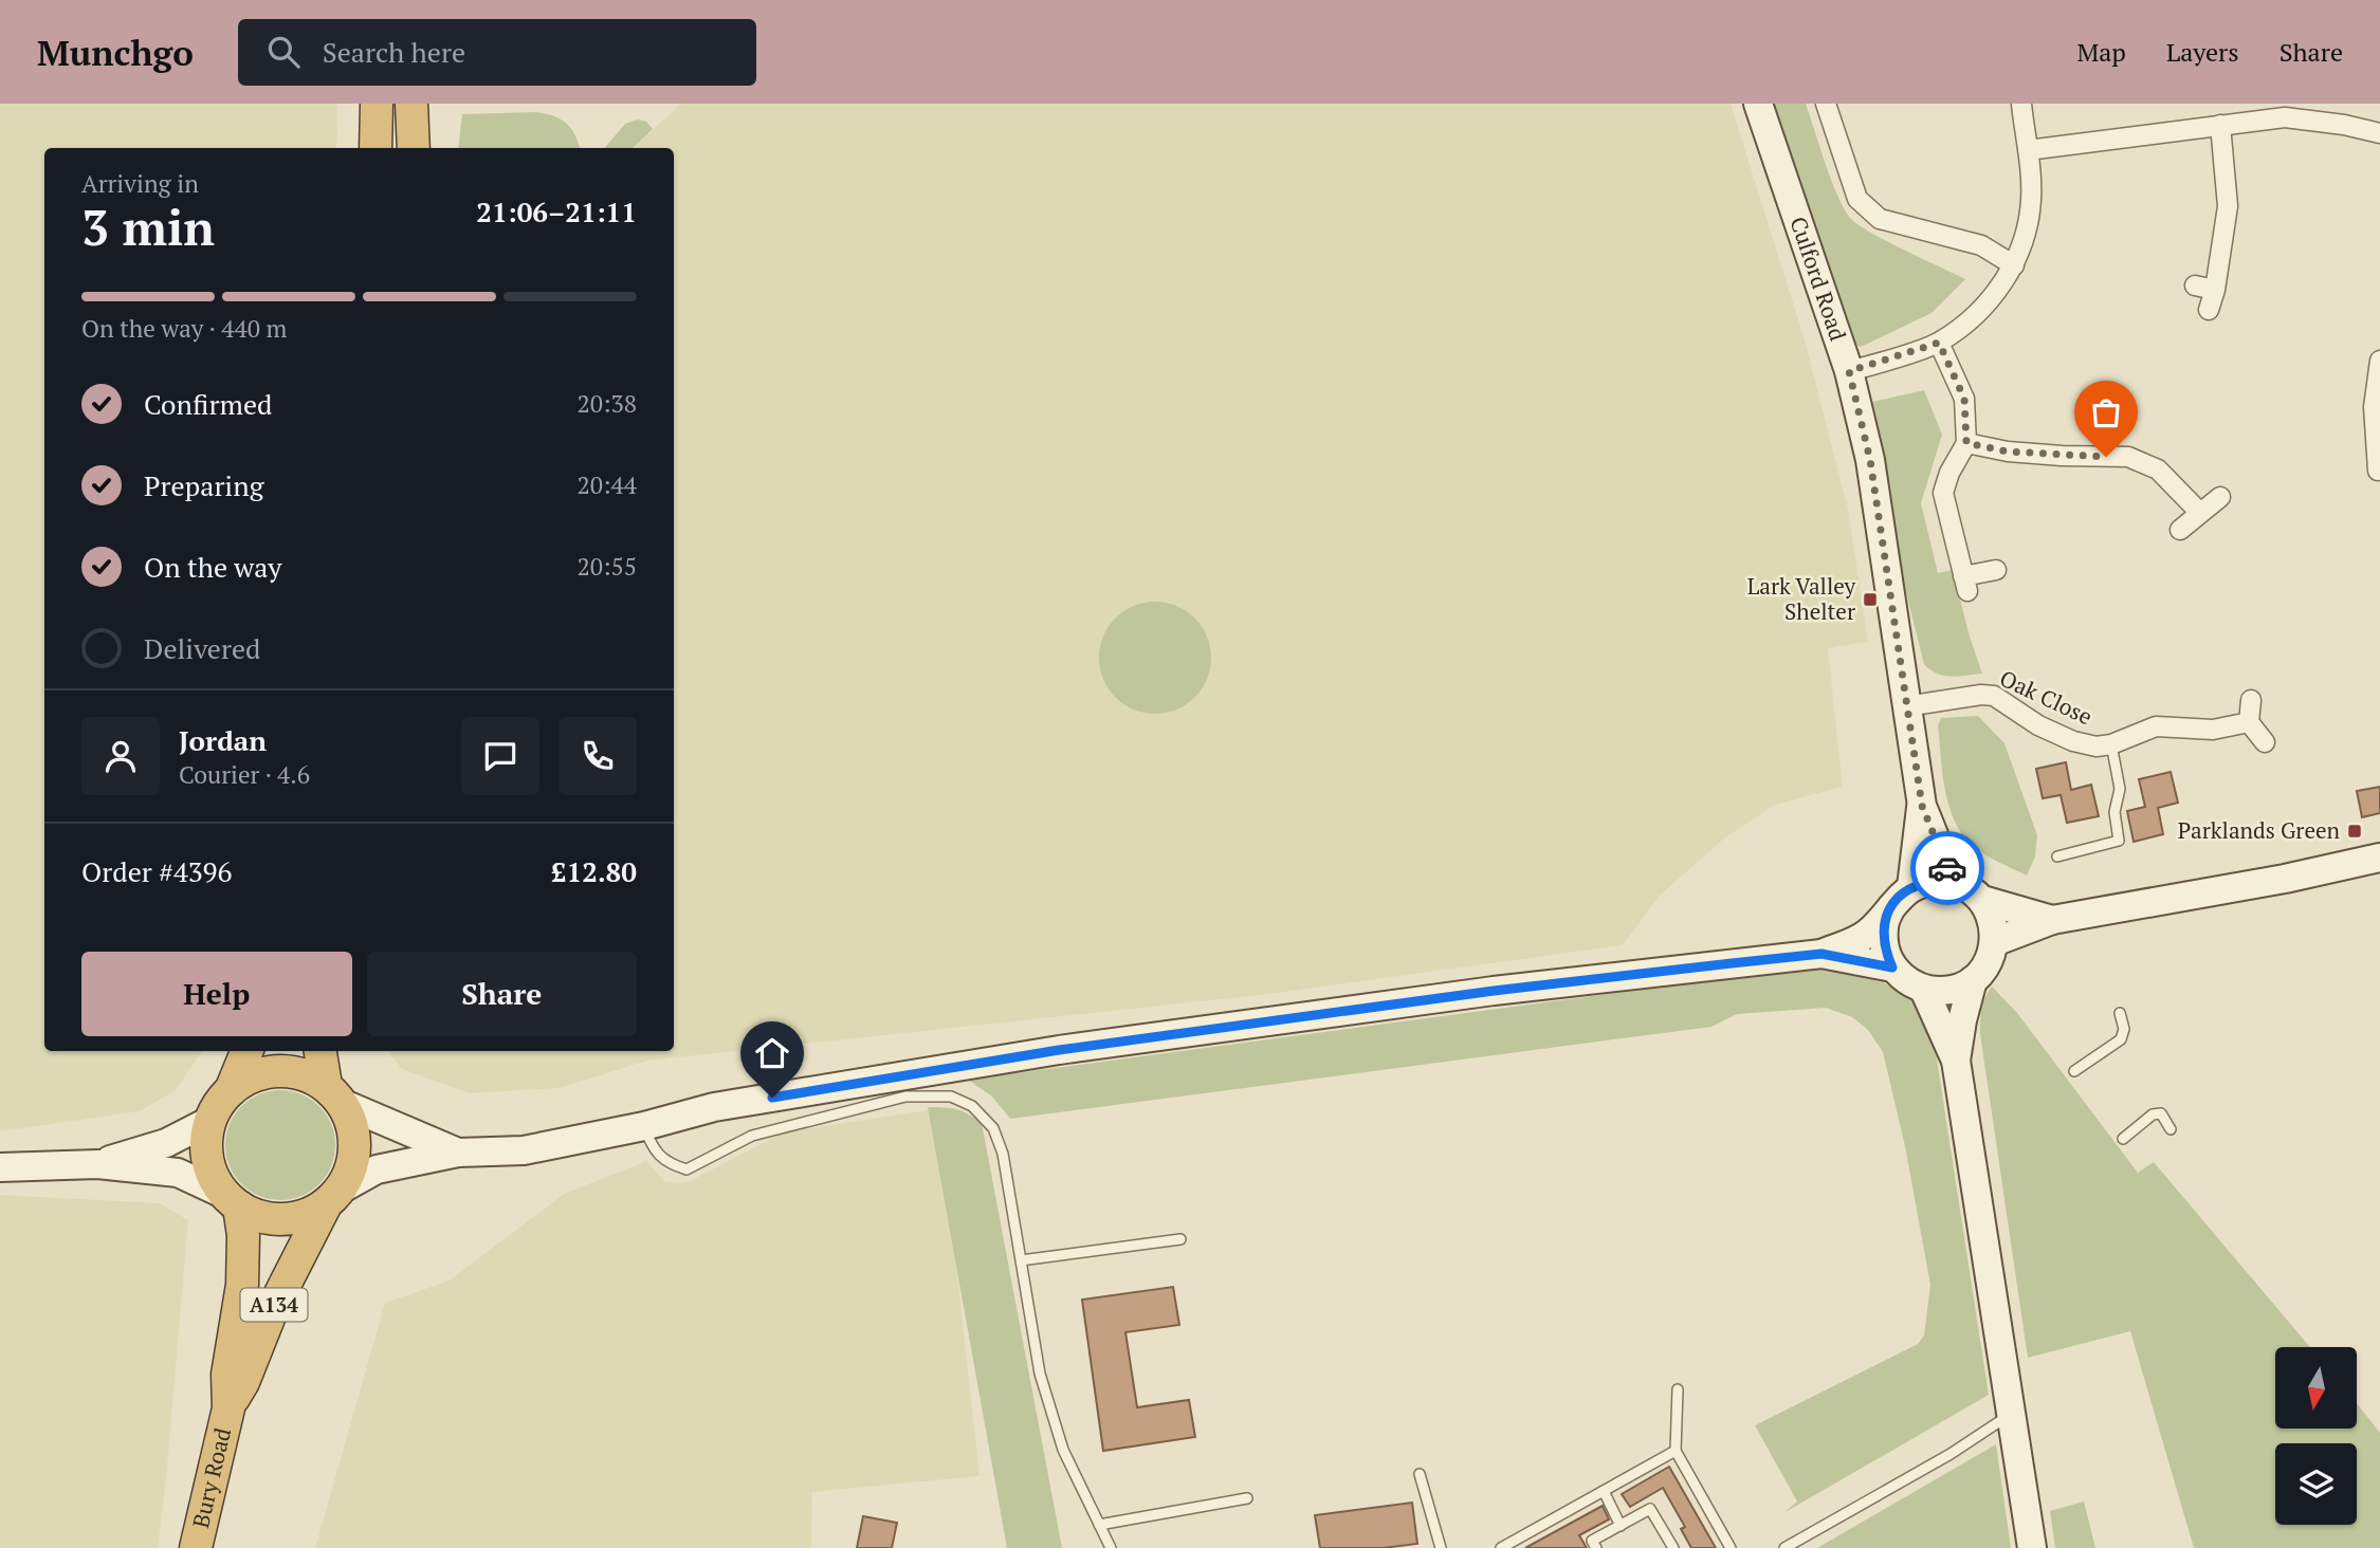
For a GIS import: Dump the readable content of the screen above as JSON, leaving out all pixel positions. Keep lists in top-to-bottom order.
{
  "streets": {
    "highway": ["A134", "Bury Road"],
    "main road": ["Culford Road"],
    "street": ["Oak Close"]
  },
  "crossings": [
    ["Culford Road", "Oak Close"]
  ],
  "places": {
    "transit": ["Lark Valley Shelter", "Parklands Green"]
  },
  "north": "bottom",
  "page": {
    "header": "Munchgo",
    "search": "Search here",
    "nav": ["Map", "Layers", "Share"],
    "heading": ["3 min", "Arriving in", "21:06–21:11"],
    "panel": [
      "Jordan",
      "Courier · 4.6",
      "Order #4396",
      "£12.80"
    ],
    "bar": "On the way · 440 m",
    "list": [
      ["Confirmed", "20:38"],
      ["Preparing", "20:44"],
      ["On the way", "20:55"],
      "Delivered"
    ],
    "buttons": ["Help", "Share"]
  }
}
